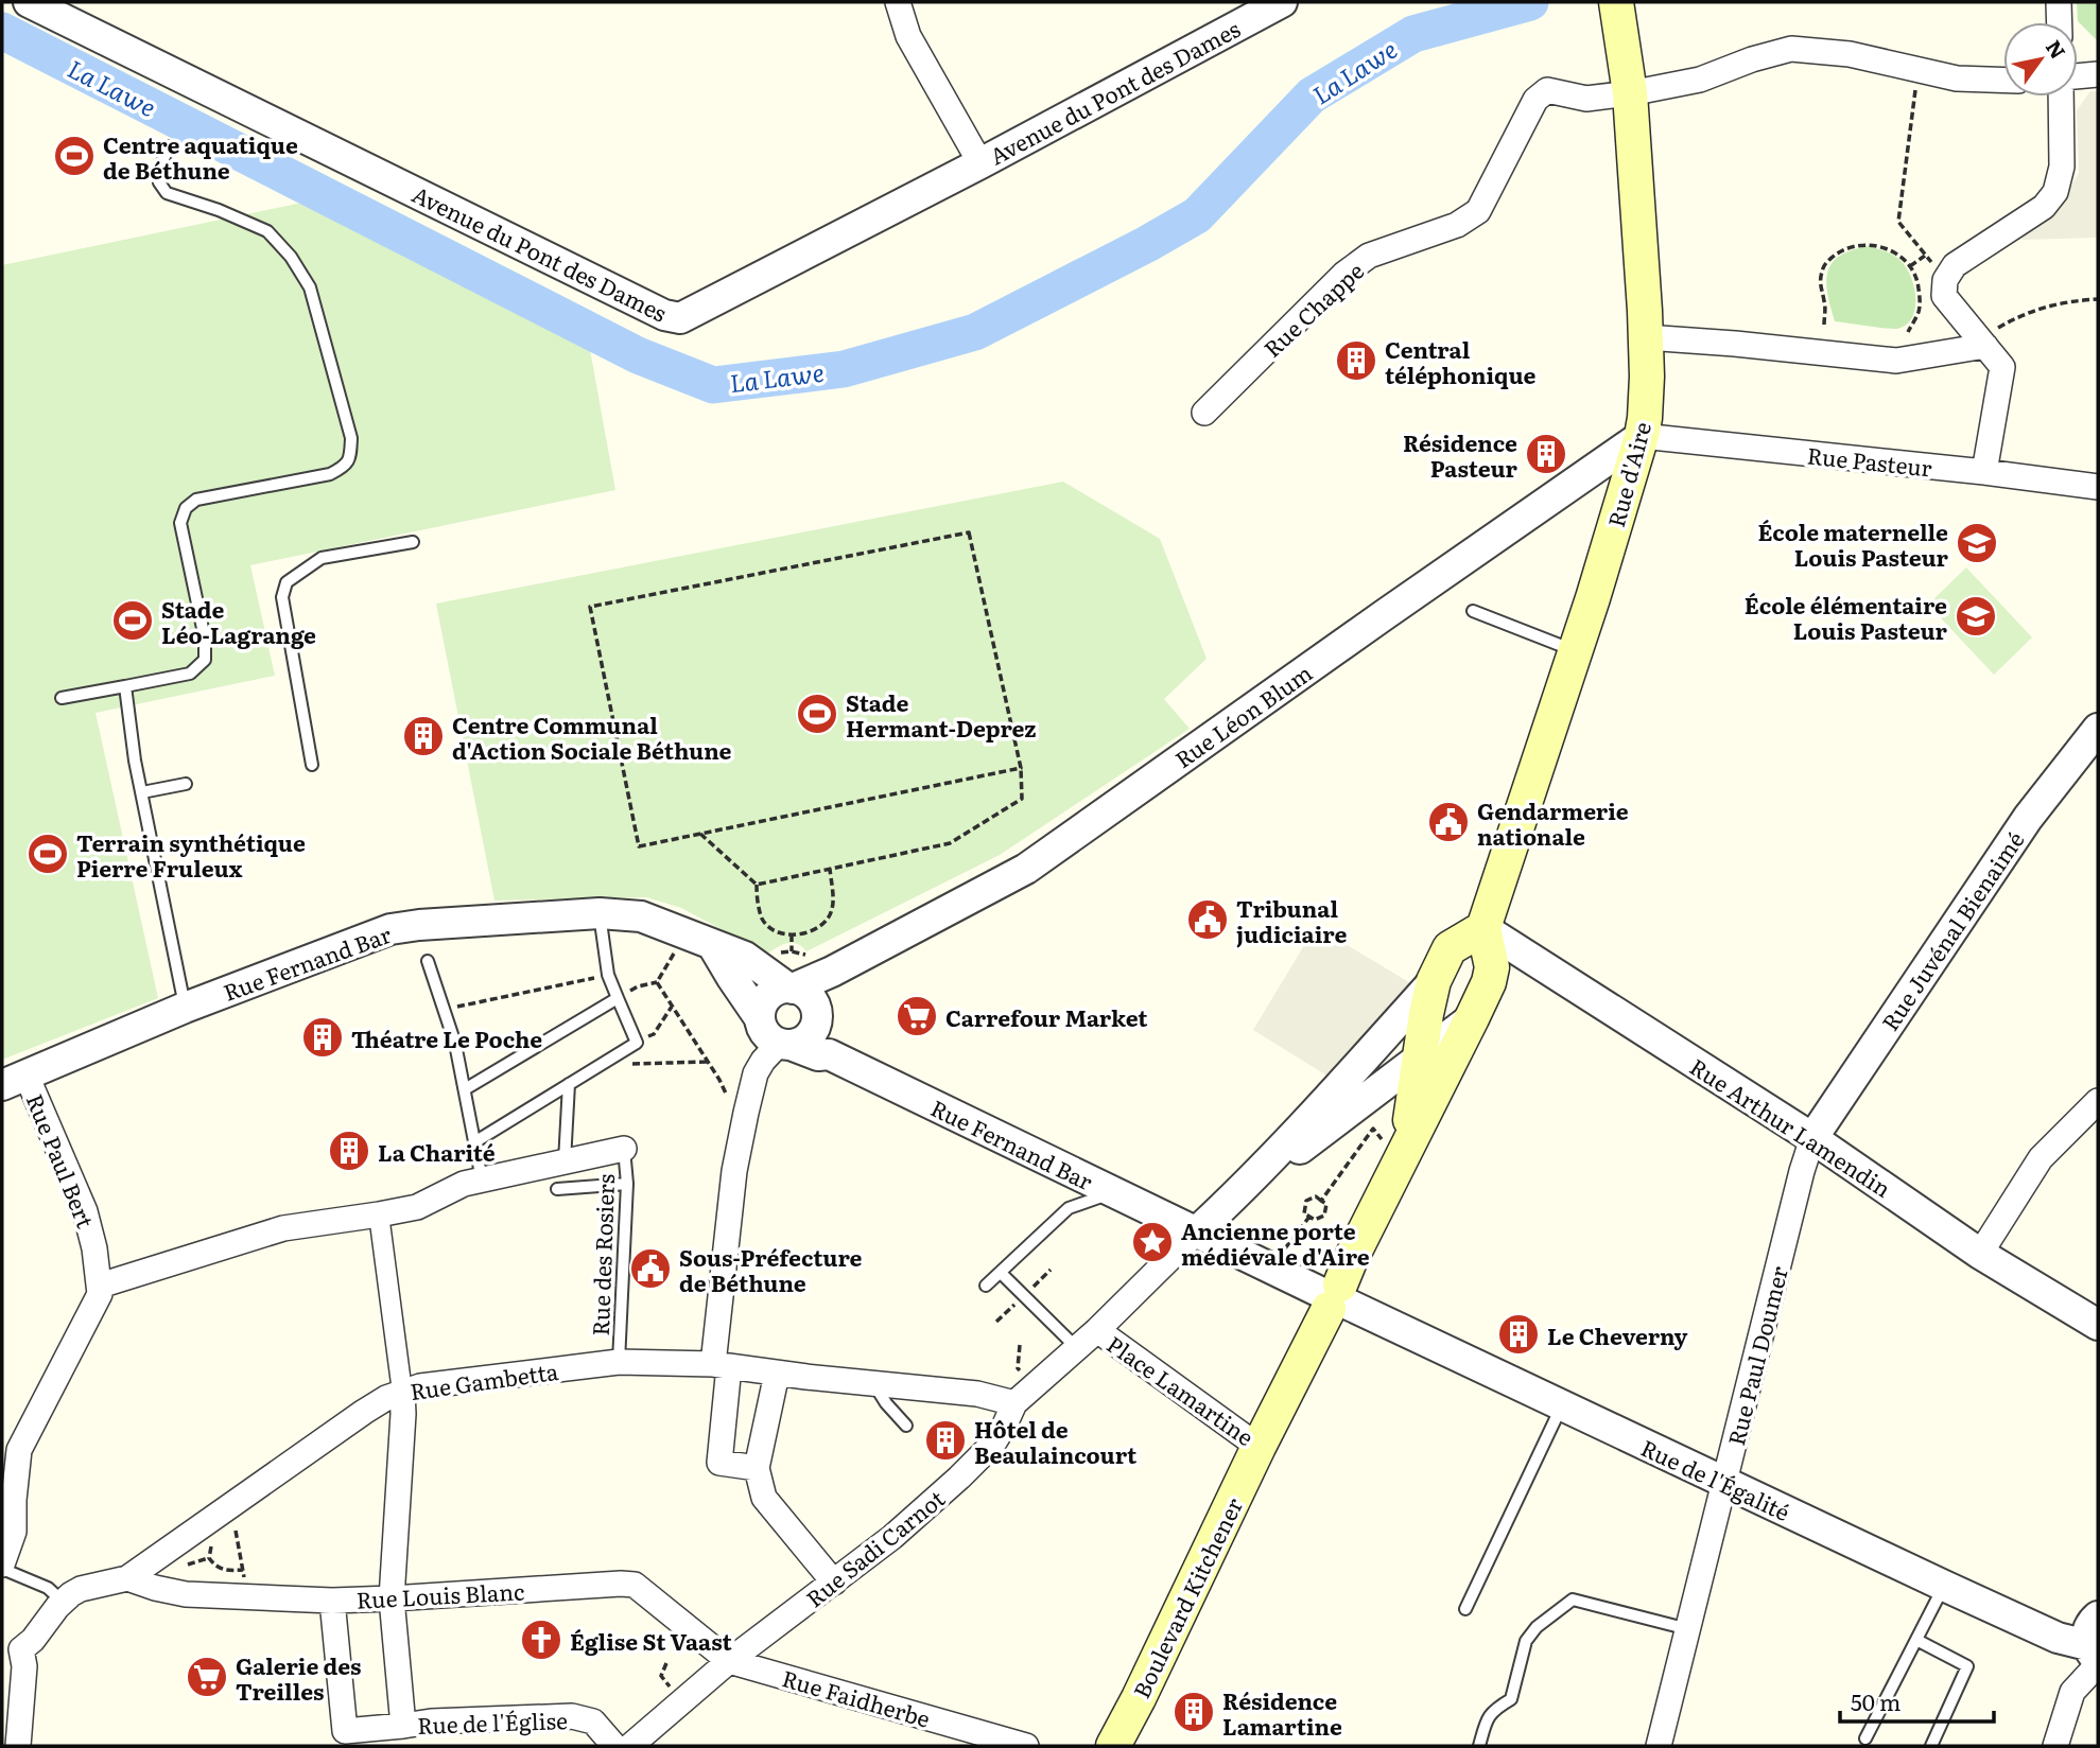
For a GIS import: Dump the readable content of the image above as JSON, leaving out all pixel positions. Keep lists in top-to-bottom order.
{
  "streets": {
    "main road": ["Rue d'Aire", "Place Lamartine", "Boulevard Kitchener"],
    "street": [
      "Avenue du Pont des Dames",
      "Rue Chappe",
      "Rue Pasteur",
      "Rue Léon Blum",
      "Rue Juvénal Bienaimé",
      "Rue Fernand Bar",
      "Rue Arthur Lamendin",
      "Rue Paul Bert",
      "Rue Paul Doumer",
      "Rue Gambetta",
      "Rue de l'Égalité",
      "Rue Sadi Carnot",
      "Rue Louis Blanc",
      "Rue Faidherbe",
      "Rue de l'Église"
    ],
    "lane": ["Rue des Rosiers"]
  },
  "crossings": [
    ["Rue Chappe", "Rue d'Aire"],
    ["Rue Pasteur", "Rue d'Aire"],
    ["Rue Pasteur", "Rue Léon Blum"],
    ["Rue d'Aire", "Rue Léon Blum"],
    ["Rue d'Aire", "Rue Arthur Lamendin"],
    ["Rue d'Aire", "Place Lamartine"],
    ["Rue Léon Blum", "Rue Fernand Bar"],
    ["Rue Juvénal Bienaimé", "Rue Arthur Lamendin"],
    ["Rue Juvénal Bienaimé", "Rue Paul Doumer"],
    ["Rue Fernand Bar", "Rue Paul Bert"],
    ["Rue Fernand Bar", "Place Lamartine"],
    ["Rue Arthur Lamendin", "Rue Paul Doumer"],
    ["Rue Arthur Lamendin", "Place Lamartine"],
    ["Rue des Rosiers", "Rue Gambetta"],
    ["Rue Paul Doumer", "Rue de l'Égalité"],
    ["Rue Gambetta", "Rue Sadi Carnot"],
    ["Rue Gambetta", "Rue Louis Blanc"],
    ["Place Lamartine", "Rue de l'Égalité"],
    ["Place Lamartine", "Rue Sadi Carnot"],
    ["Place Lamartine", "Boulevard Kitchener"],
    ["Rue Sadi Carnot", "Rue Louis Blanc"],
    ["Rue Sadi Carnot", "Rue Faidherbe"],
    ["Rue Louis Blanc", "Rue Faidherbe"],
    ["Rue Louis Blanc", "Rue de l'Église"]
  ],
  "water": ["La Lawe"],
  "places": {
    "sports": [
      "Centre aquatique de Béthune",
      "Stade Léo-Lagrange",
      "Stade Hermant-Deprez",
      "Terrain synthétique Pierre Fruleux"
    ],
    "building": [
      "Central téléphonique",
      "Résidence Pasteur",
      "Centre Communal d'Action Sociale Béthune",
      "Théatre Le Poche",
      "La Charité",
      "Le Cheverny",
      "Hôtel de Beaulaincourt",
      "Résidence Lamartine"
    ],
    "school or university": ["École maternelle Louis Pasteur", "École élémentaire Louis Pasteur"],
    "public building": ["Gendarmerie nationale", "Tribunal judiciaire", "Sous-Préfecture de Béthune"],
    "supermarket": ["Carrefour Market", "Galerie des Treilles"],
    "place": ["Ancienne porte médiévale d'Aire"],
    "church": ["Église St Vaast"]
  },
  "scale_bar": "50 m",
  "north": "top right"
}
